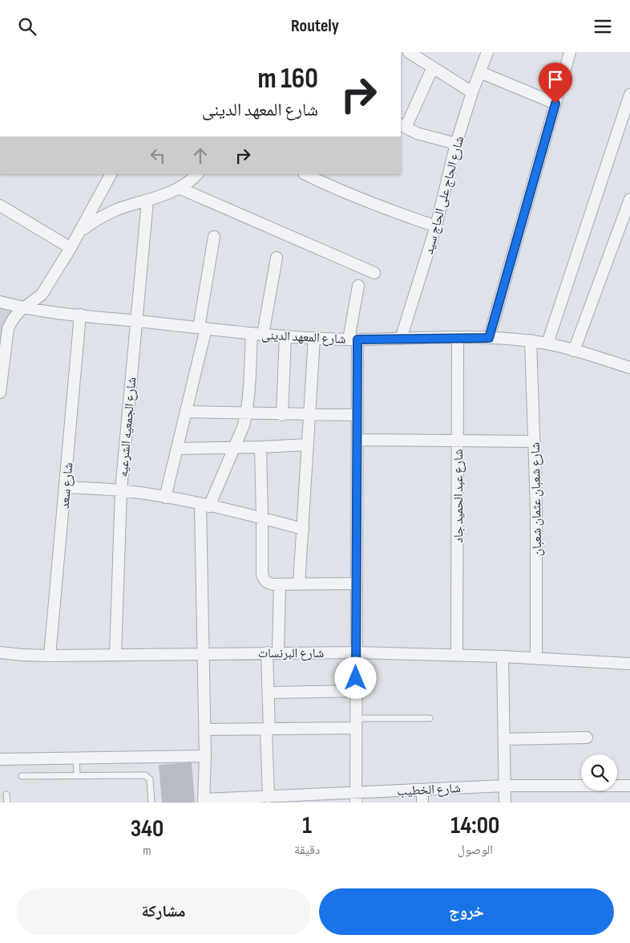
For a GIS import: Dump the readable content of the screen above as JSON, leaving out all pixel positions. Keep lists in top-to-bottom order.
{
  "streets": {
    "street": [
      "شارع الحاج على الحاج سيد",
      "شارع المعهد الدينى",
      "شارع الجمعيه الشرعيه",
      "شارع سعد",
      "شارع عبد الحميد جاد",
      "شارع شعبان عثمان شعبان",
      "شارع البرنسات",
      "شارع الخطيب"
    ]
  },
  "crossings": [
    ["شارع الحاج على الحاج سيد", "شارع المعهد الدينى"],
    ["شارع المعهد الدينى", "شارع الجمعيه الشرعيه"],
    ["شارع المعهد الدينى", "شارع سعد"],
    ["شارع المعهد الدينى", "شارع عبد الحميد جاد"],
    ["شارع المعهد الدينى", "شارع شعبان عثمان شعبان"],
    ["شارع الجمعيه الشرعيه", "شارع البرنسات"],
    ["شارع سعد", "شارع البرنسات"],
    ["شارع عبد الحميد جاد", "شارع البرنسات"],
    ["شارع شعبان عثمان شعبان", "شارع البرنسات"]
  ],
  "page": {
    "header": "Routely",
    "turn": ["160 m", "شارع المعهد الدينى"],
    "eta": [
      "14:00",
      "الوصول",
      "1",
      "دقيقة",
      "340",
      "m"
    ],
    "buttons": ["خروج", "مشاركة"]
  }
}
